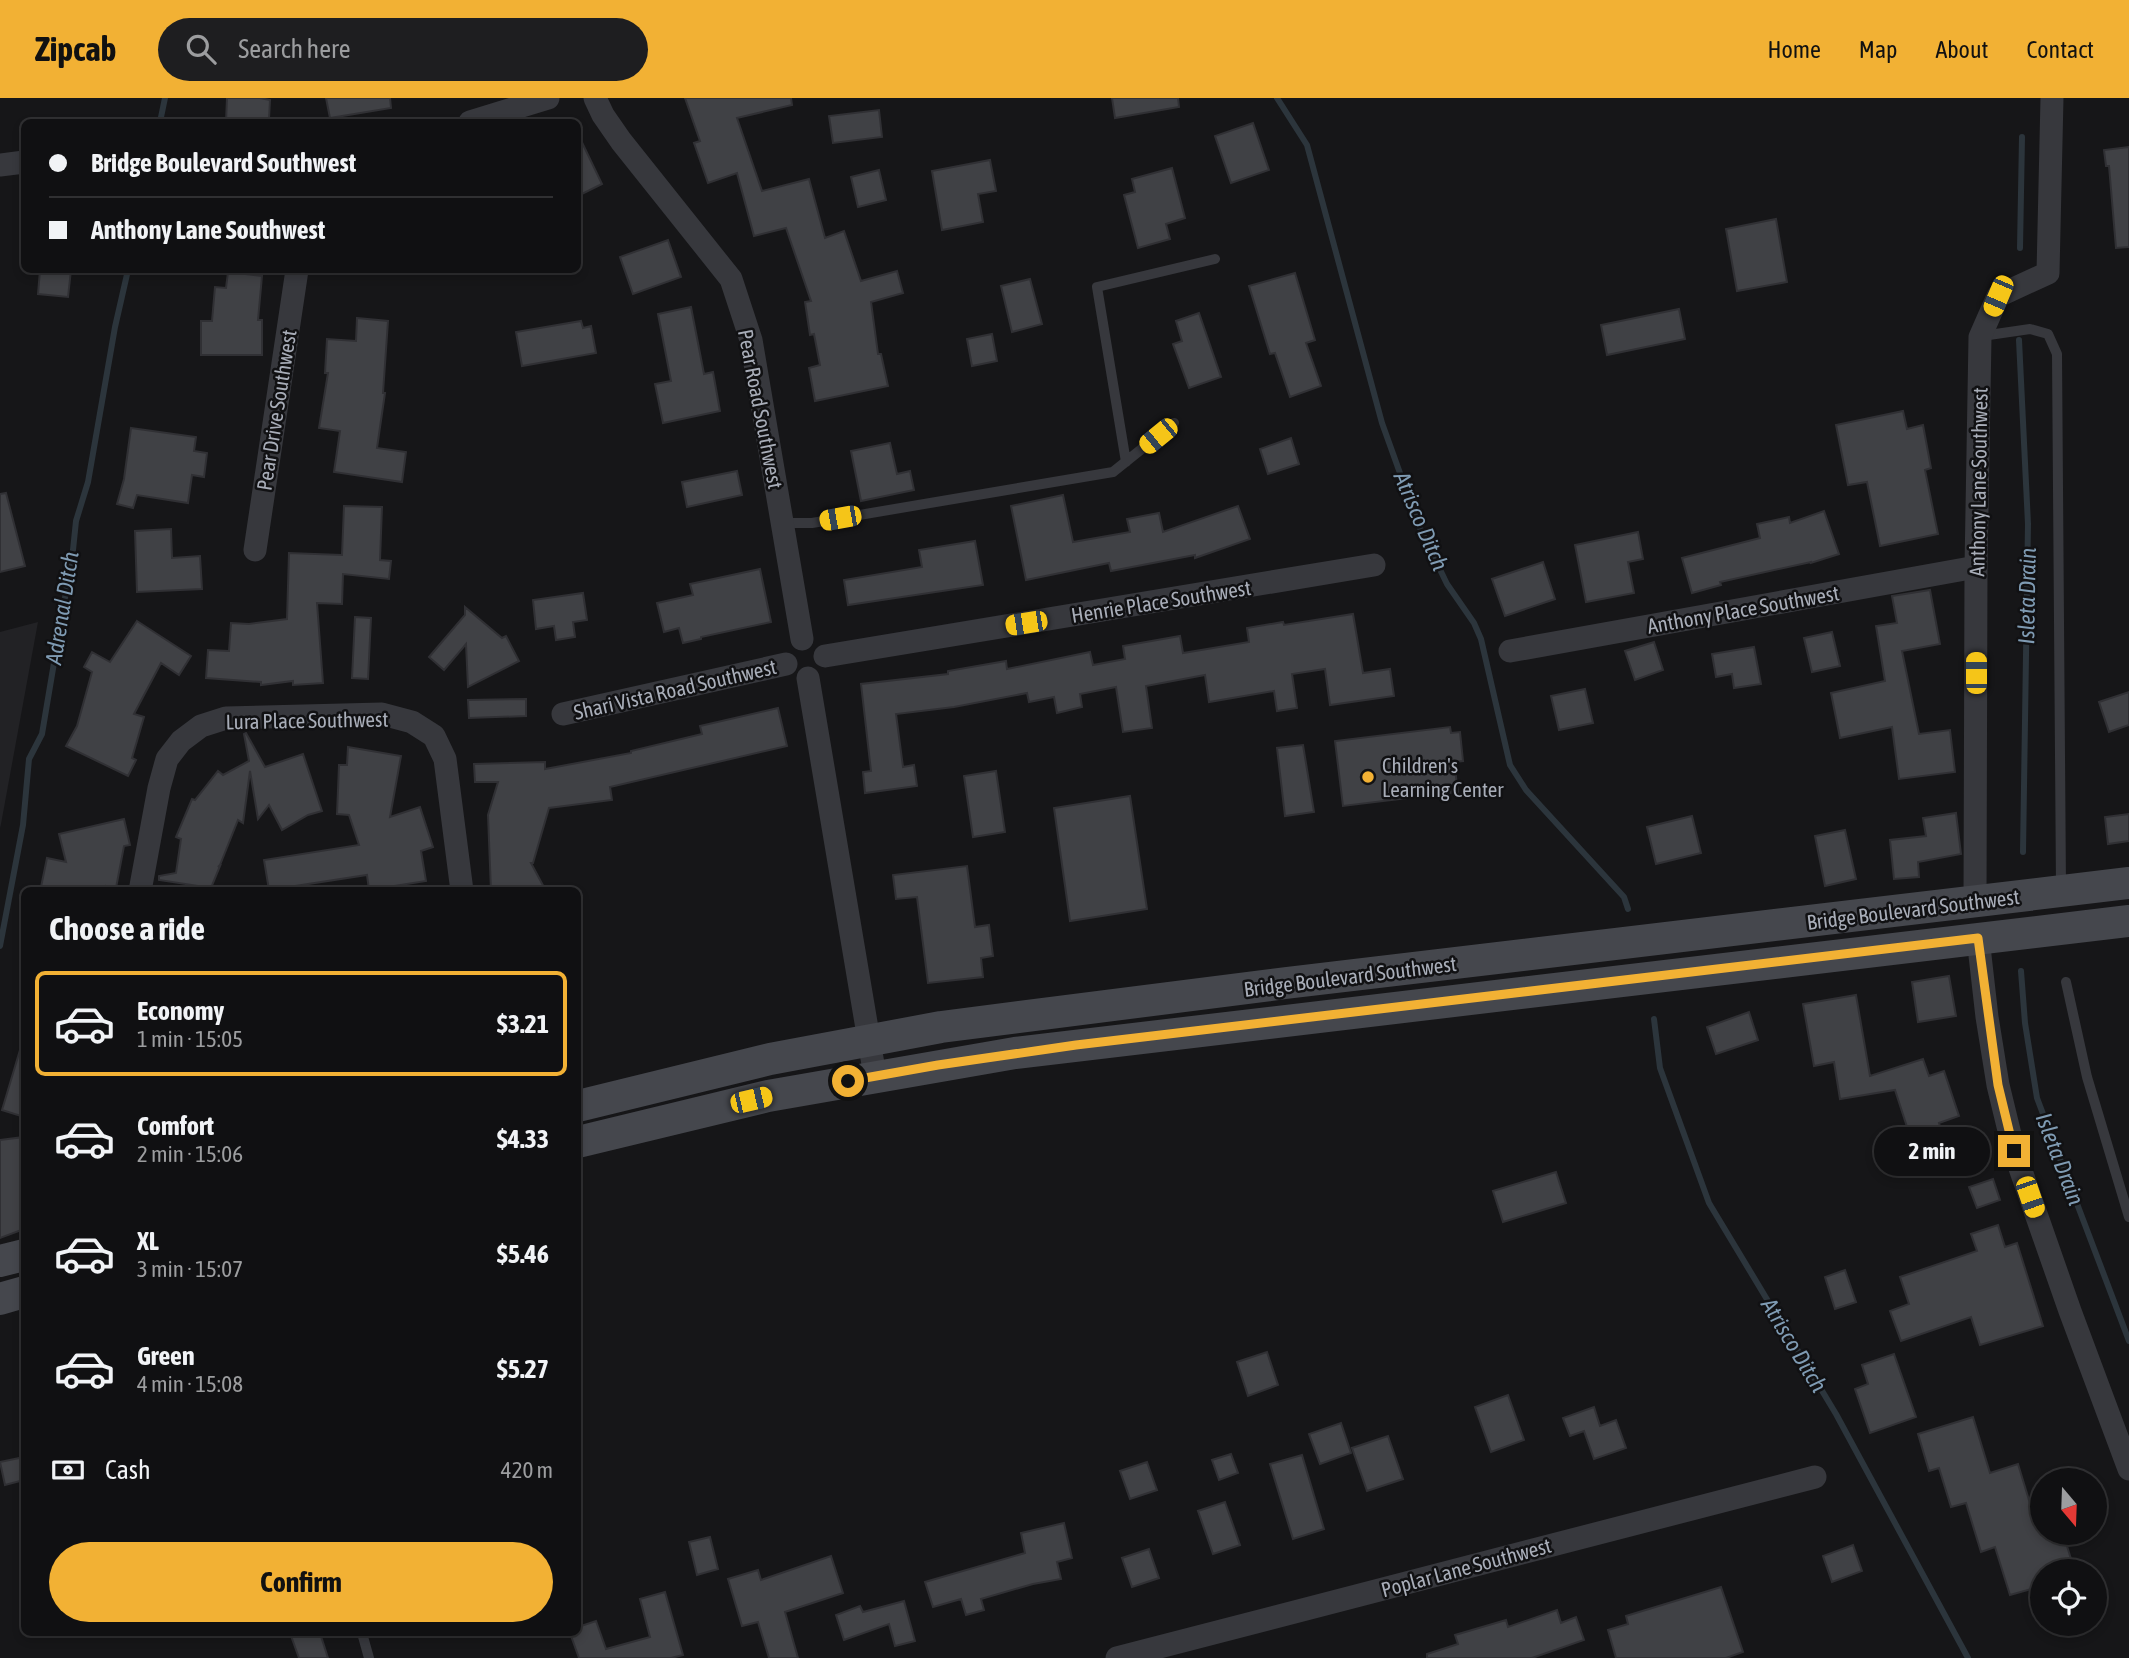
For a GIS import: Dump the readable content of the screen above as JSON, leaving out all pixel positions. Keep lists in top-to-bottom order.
{
  "streets": {
    "main road": ["Bridge Boulevard Southwest"],
    "street": [
      "Pear Road Southwest",
      "Pear Drive Southwest",
      "Anthony Lane Southwest",
      "Henrie Place Southwest",
      "Anthony Place Southwest",
      "Shari Vista Road Southwest",
      "Lura Place Southwest",
      "Poplar Lane Southwest"
    ]
  },
  "crossings": [
    ["Pear Road Southwest", "Henrie Place Southwest"],
    ["Pear Road Southwest", "Shari Vista Road Southwest"],
    ["Anthony Lane Southwest", "Anthony Place Southwest"],
    ["Anthony Lane Southwest", "Bridge Boulevard Southwest"],
    ["Henrie Place Southwest", "Shari Vista Road Southwest"]
  ],
  "water": ["Atrisco Ditch", "Isleta Drain", "Adrenal Ditch"],
  "places": ["Children's Learning Center"],
  "north": "bottom",
  "page": {
    "header": "Zipcab",
    "search": "Search here",
    "nav": [
      "Home",
      "Map",
      "About",
      "Contact"
    ],
    "banner": ["Bridge Boulevard Southwest", "Anthony Lane Southwest"],
    "heading": "Choose a ride",
    "list": [
      {
        "name": "Economy",
        "note": "1 min · 15:05",
        "value": "$3.21"
      },
      {
        "name": "Comfort",
        "note": "2 min · 15:06",
        "value": "$4.33"
      },
      {
        "name": "XL",
        "note": "3 min · 15:07",
        "value": "$5.46"
      },
      {
        "name": "Green",
        "note": "4 min · 15:08",
        "value": "$5.27"
      }
    ],
    "bubble": "2 min",
    "pay": ["Cash", "420 m"],
    "buttons": "Confirm"
  }
}
